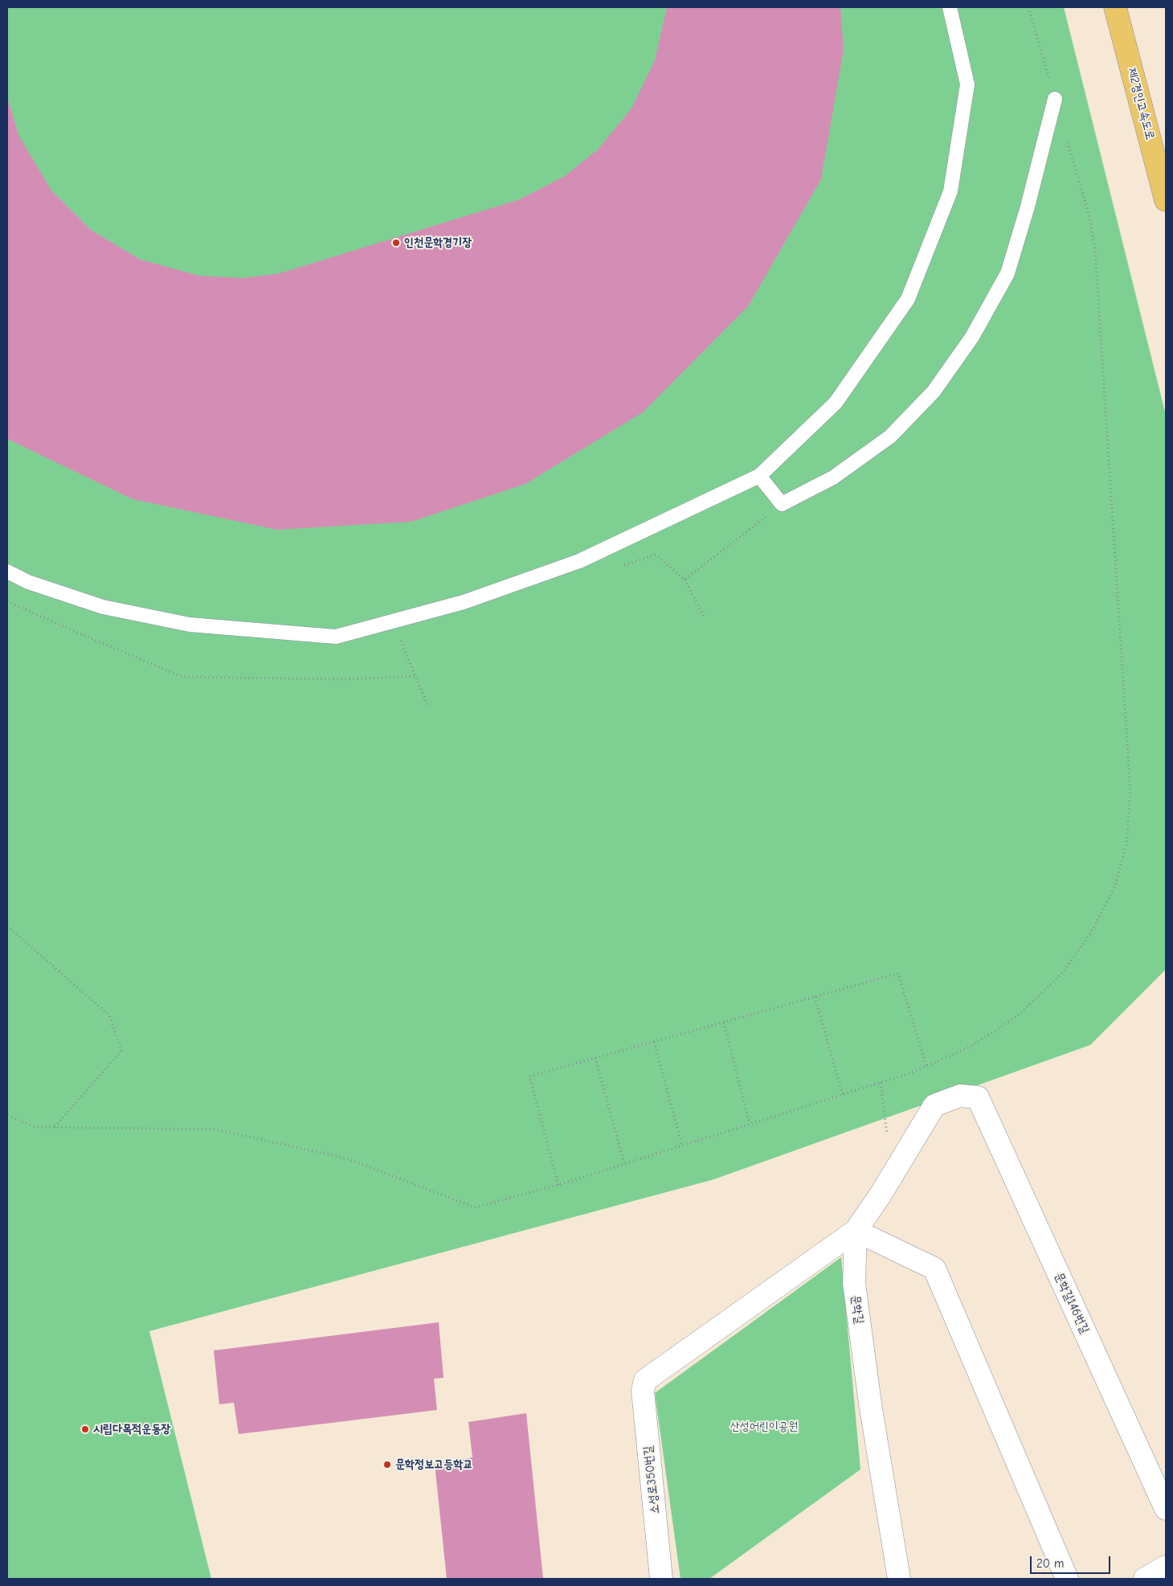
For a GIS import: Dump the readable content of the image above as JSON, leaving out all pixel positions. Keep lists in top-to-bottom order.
{
  "streets": {
    "highway": ["제2경인고속도로"],
    "street": ["문학길146번길", "문학길", "소성로350번길"]
  },
  "crossings": [
    ["문학길146번길", "문학길"],
    ["문학길146번길", "소성로350번길"],
    ["문학길", "소성로350번길"]
  ],
  "parks": ["산성어린이공원"],
  "places": ["인천문학경기장", "시립다목적운동장", "문학정보고등학교"],
  "scale_bar": "20 m"
}
